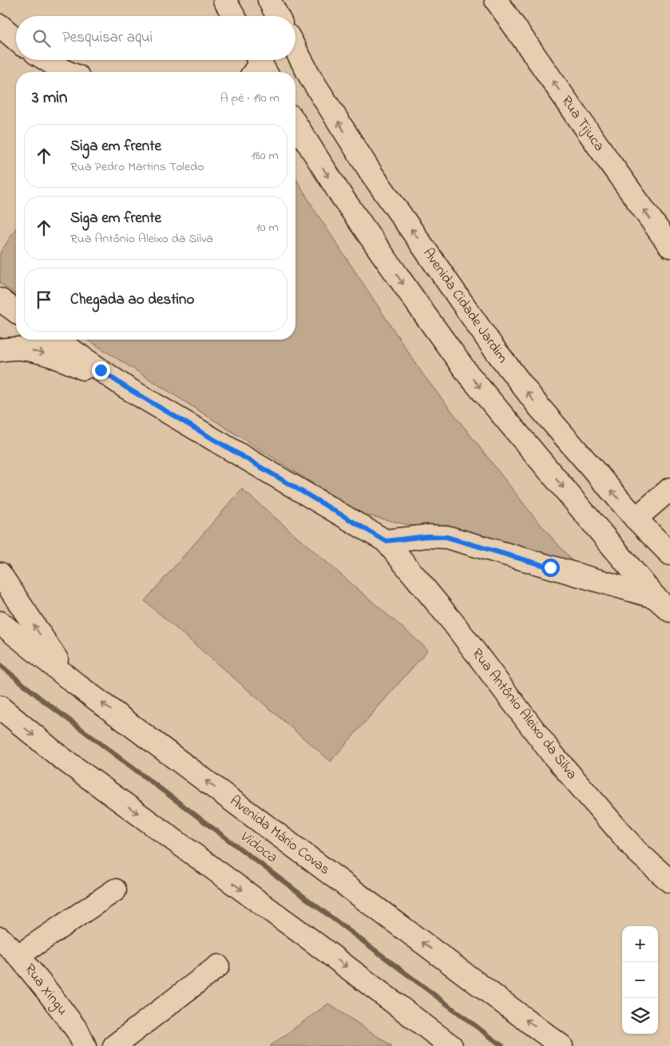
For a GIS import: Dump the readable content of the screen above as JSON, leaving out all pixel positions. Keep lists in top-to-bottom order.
{
  "streets": {
    "main road": [
      "Rua Tijuca",
      "Avenida Cidade Jardim",
      "Rua Antônio Aleixo da Silva",
      "Avenida Mário Covas",
      "Rua Xingu"
    ]
  },
  "one_way": ["Rua Tijuca"],
  "water": ["Vidoca"],
  "page": {
    "search": "Pesquisar aqui",
    "heading": ["3 min", "A pé · 190 m"],
    "list": [
      ["Siga em frente", "Rua Pedro Martins Toledo", "180 m"],
      ["Siga em frente", "Rua Antônio Aleixo da Silva", "10 m"],
      "Chegada ao destino"
    ],
    "map_buttons": ["+", "−"]
  }
}
